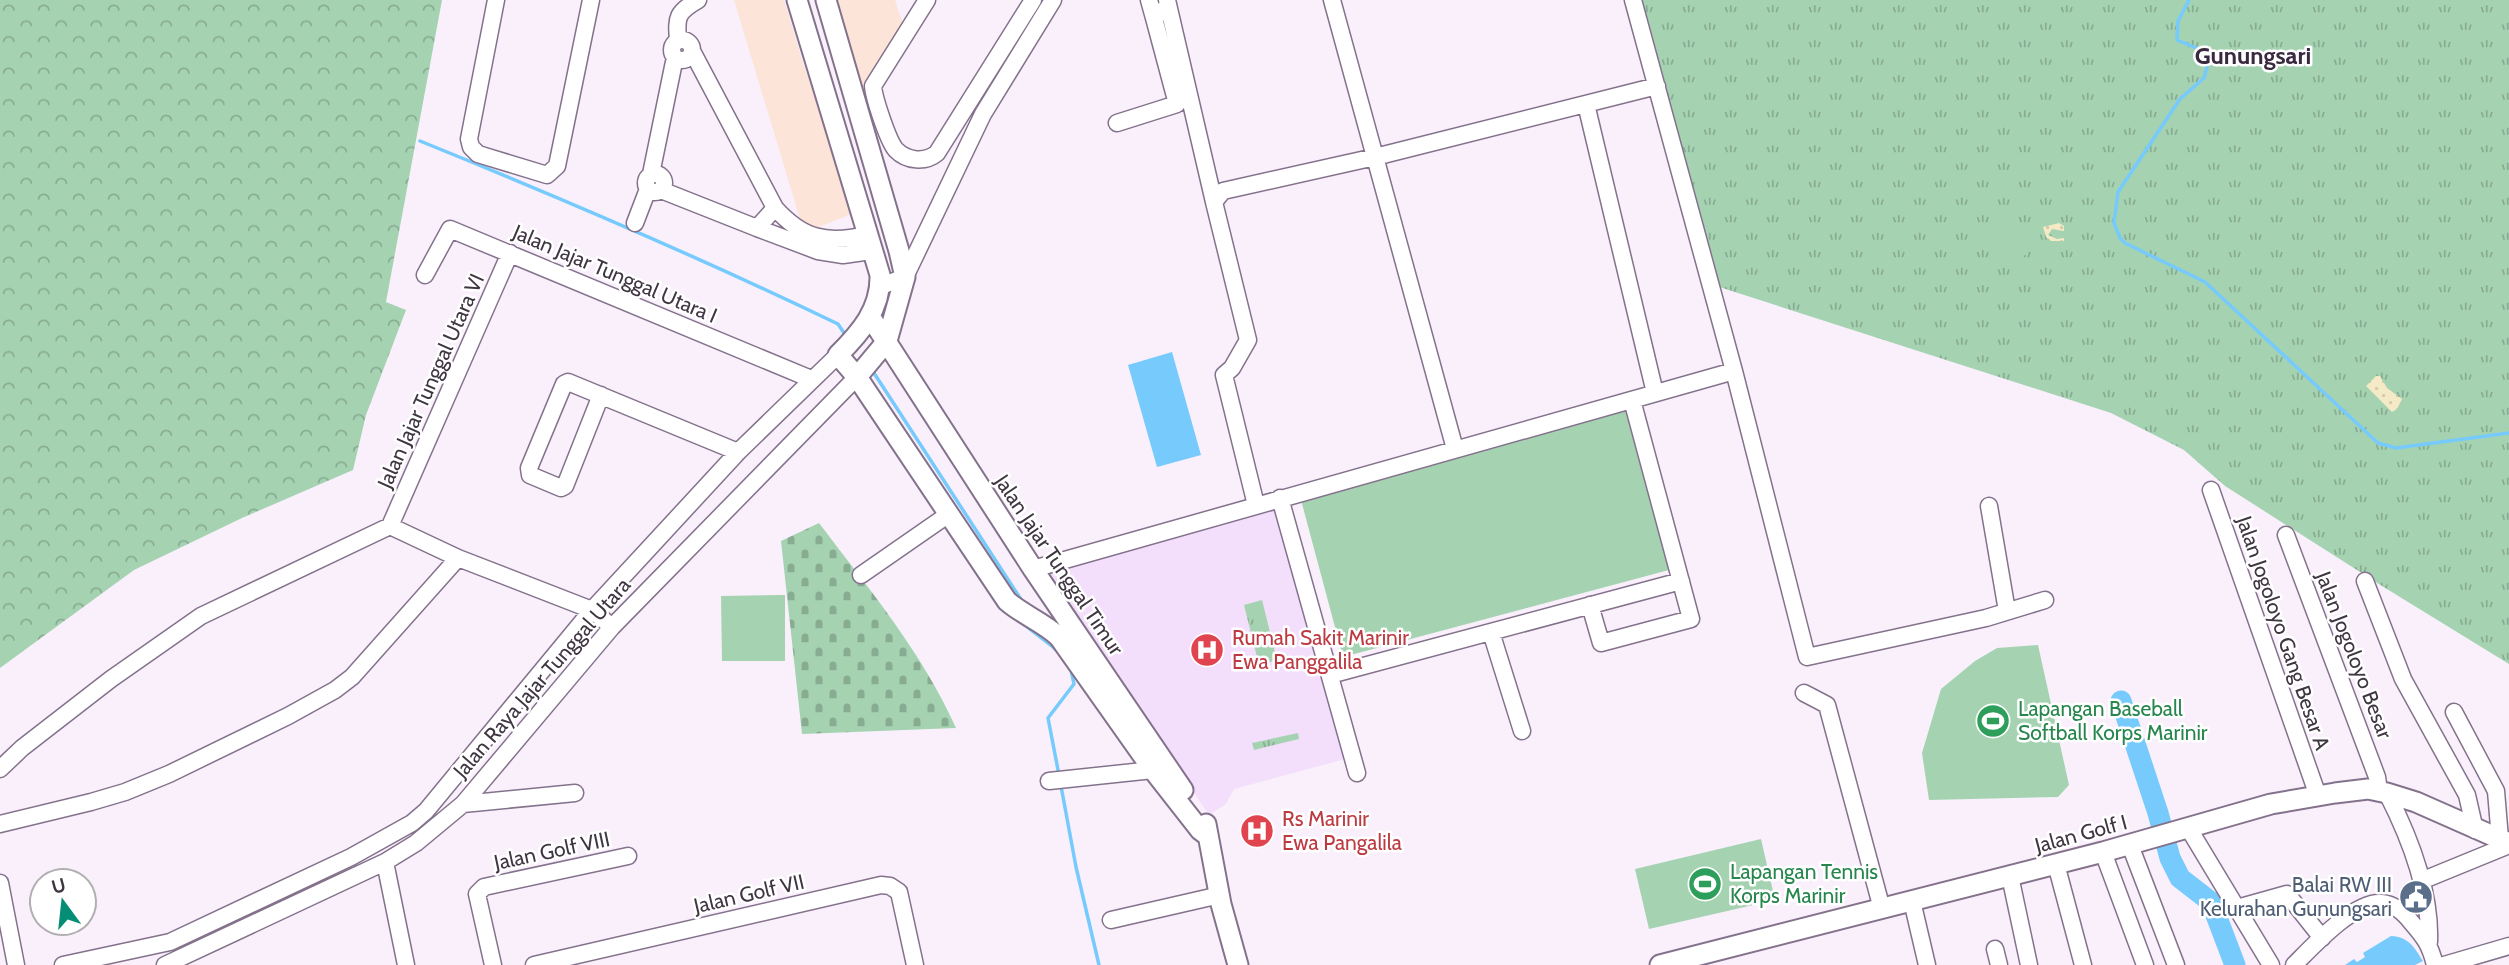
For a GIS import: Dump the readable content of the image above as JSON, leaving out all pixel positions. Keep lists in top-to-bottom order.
{
  "streets": {
    "main road": ["Jalan Jajar Tunggal Timur", "Jalan Raya Jajar Tunggal Utara", "Jalan Golf I"],
    "street": [
      "Jalan Jajar Tunggal Utara I",
      "Jalan Jajar Tunggal Utara VI",
      "Jalan Jogoloyo Gang Besar A",
      "Jalan Jogoloyo Besar",
      "Jalan Golf VIII",
      "Jalan Golf VII"
    ]
  },
  "crossings": [
    ["Jalan Jajar Tunggal Utara I", "Jalan Jajar Tunggal Utara VI"],
    ["Jalan Jajar Tunggal Utara I", "Jalan Raya Jajar Tunggal Utara"],
    ["Jalan Jajar Tunggal Timur", "Jalan Raya Jajar Tunggal Utara"],
    ["Jalan Jogoloyo Gang Besar A", "Jalan Golf I"],
    ["Jalan Jogoloyo Besar", "Jalan Golf I"]
  ],
  "districts": ["Gunungsari"],
  "places": {
    "hospital": ["Rumah Sakit Marinir Ewa Panggalila", "Rs Marinir Ewa Pangalila"],
    "sports": ["Lapangan Baseball Softball Korps Marinir", "Lapangan Tennis Korps Marinir"],
    "public building": ["Balai RW III Kelurahan Gunungsari"]
  },
  "north": "top"
}
